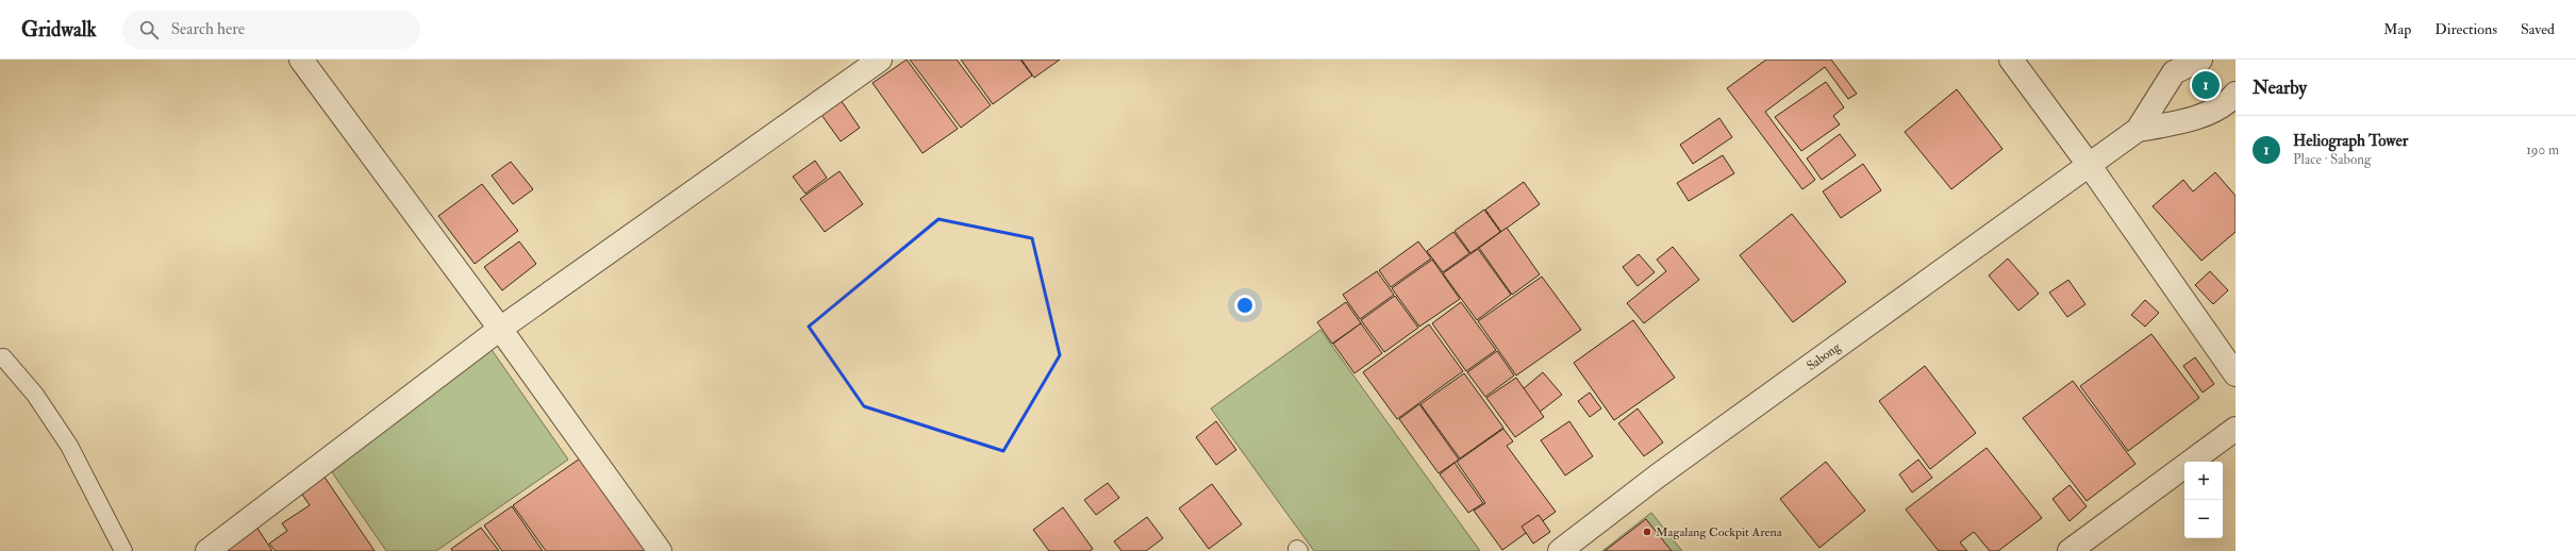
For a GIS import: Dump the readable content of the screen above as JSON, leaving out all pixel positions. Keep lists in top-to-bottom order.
{
  "streets": {
    "street": ["Sabong"]
  },
  "places": ["Magalang Cockpit Arena"],
  "page": {
    "header": "Gridwalk",
    "search": "Search here",
    "nav": ["Map", "Directions", "Saved"],
    "heading": "Nearby",
    "pins": "1",
    "list": [
      {
        "mark": "1",
        "name": "Heliograph Tower",
        "note": "Place · Sabong",
        "value": "190 m"
      }
    ],
    "map_buttons": ["+", "−"]
  }
}
